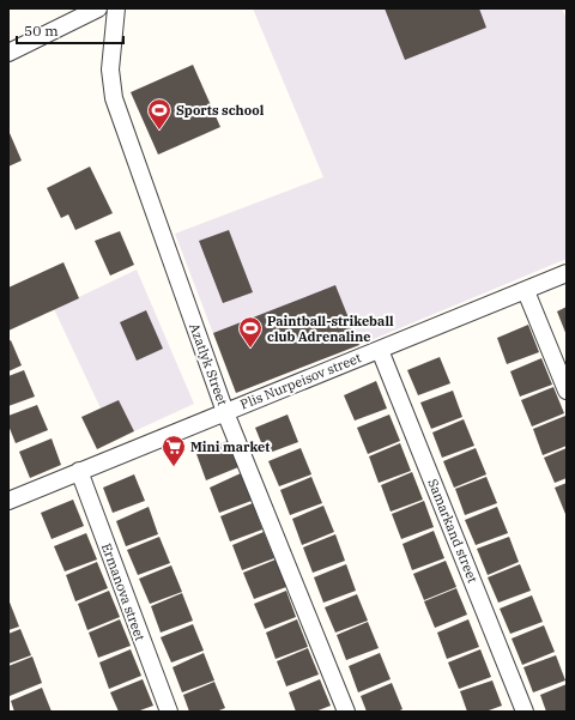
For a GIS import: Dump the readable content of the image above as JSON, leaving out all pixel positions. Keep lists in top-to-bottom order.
{
  "streets": {
    "street": [
      "Azatlyk Street",
      "Plis Nurpeisov street",
      "Samarkand street",
      "Ermanova street"
    ]
  },
  "crossings": [
    ["Azatlyk Street", "Plis Nurpeisov street"],
    ["Plis Nurpeisov street", "Samarkand street"],
    ["Plis Nurpeisov street", "Ermanova street"]
  ],
  "places": {
    "sports": ["Sports school", "Paintball-strikeball club Adrenaline"],
    "supermarket": ["Mini market"]
  },
  "scale_bar": "50 m"
}
